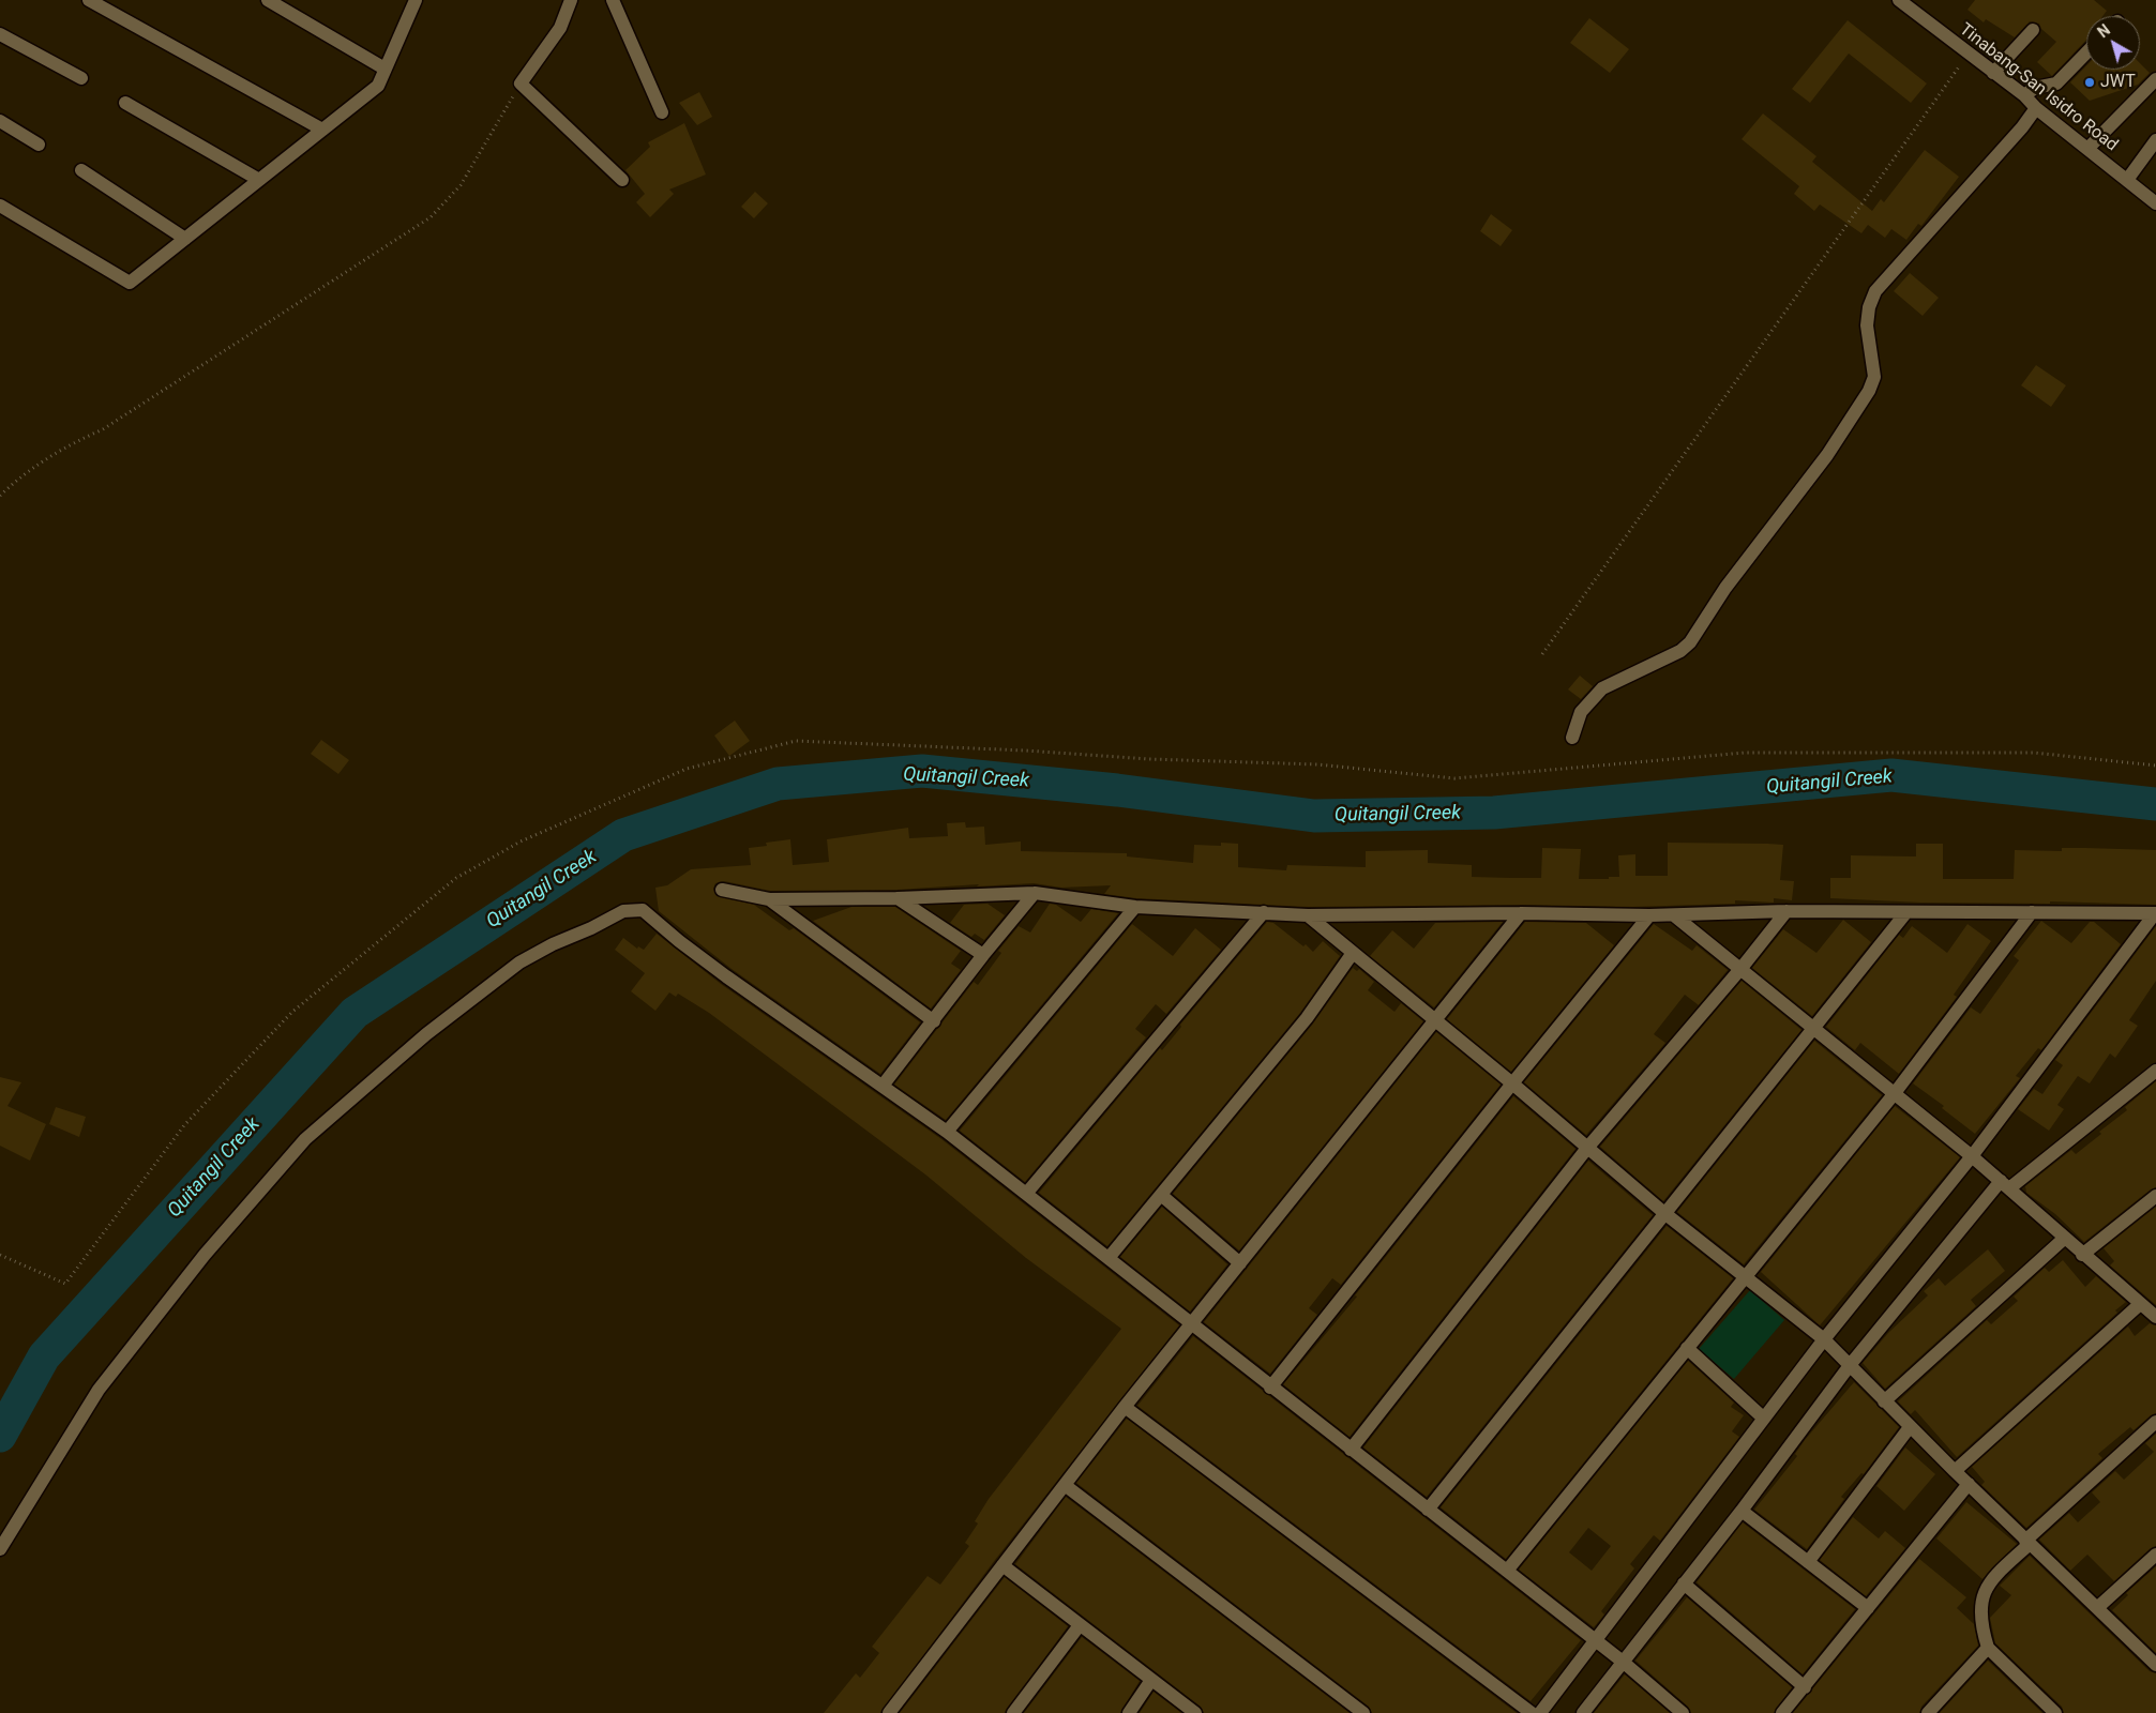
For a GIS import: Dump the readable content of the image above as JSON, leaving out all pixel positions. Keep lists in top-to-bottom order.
{
  "streets": {
    "street": ["Tinabang-San Isidro Road"]
  },
  "water": ["Quitangil Creek"],
  "places": ["JWT"],
  "north": "top left"
}
